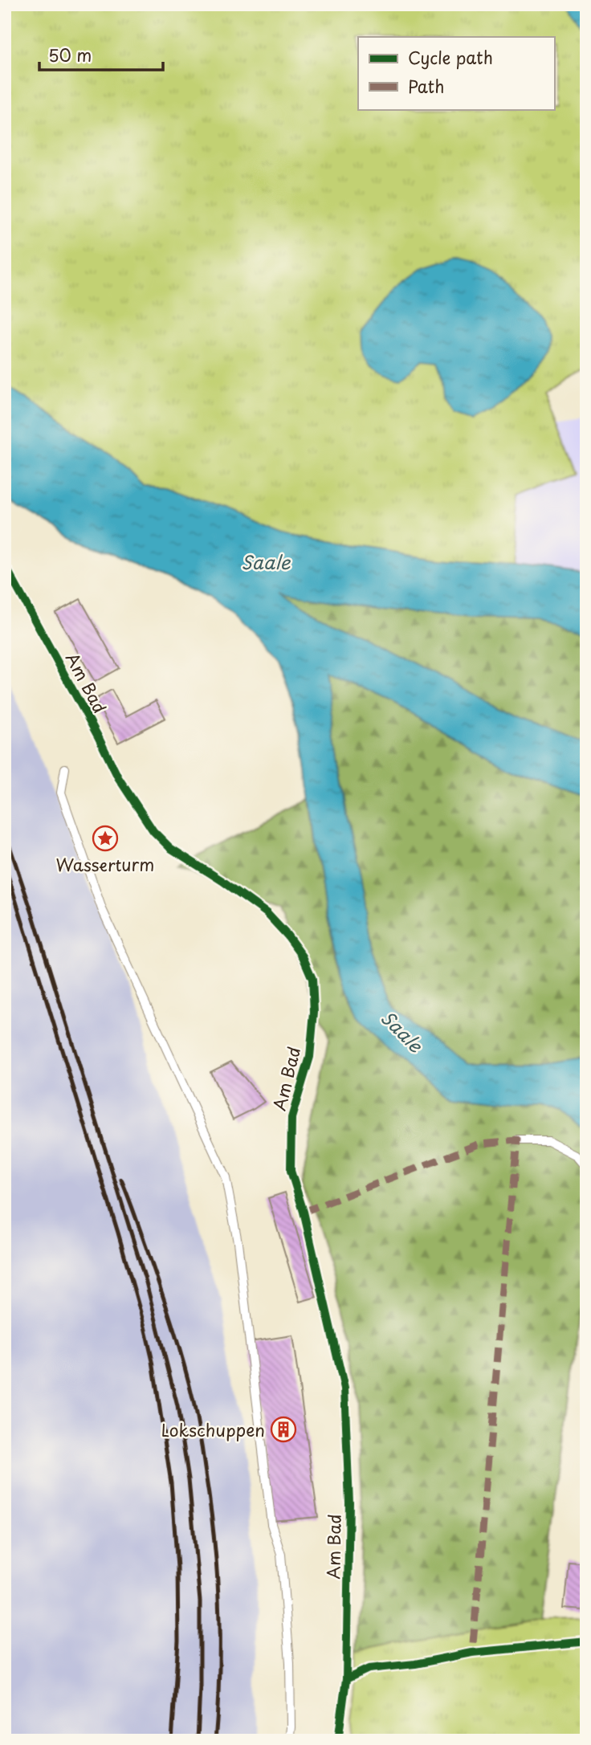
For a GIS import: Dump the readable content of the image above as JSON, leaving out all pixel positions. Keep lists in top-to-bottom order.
{
  "streets": {
    "lane": ["Am Bad"]
  },
  "water": ["Saale"],
  "places": {
    "place": ["Wasserturm"],
    "building": ["Lokschuppen"]
  },
  "legend": ["Cycle path", "Path"],
  "scale_bar": "50 m"
}
